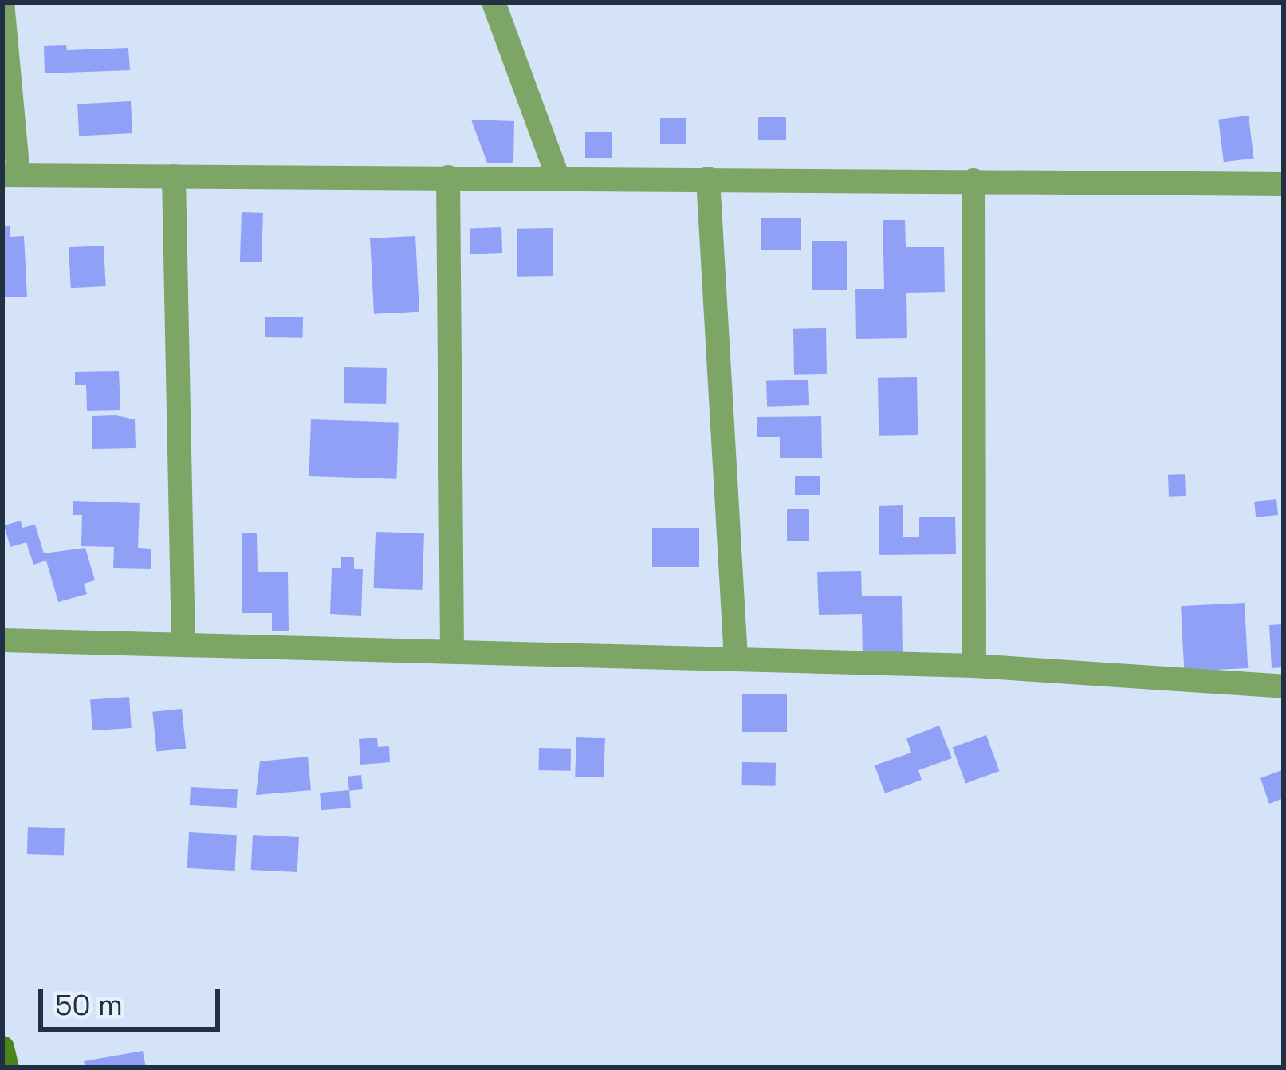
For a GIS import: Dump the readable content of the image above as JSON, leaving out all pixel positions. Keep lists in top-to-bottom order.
{
  "scale_bar": "50 m"
}
